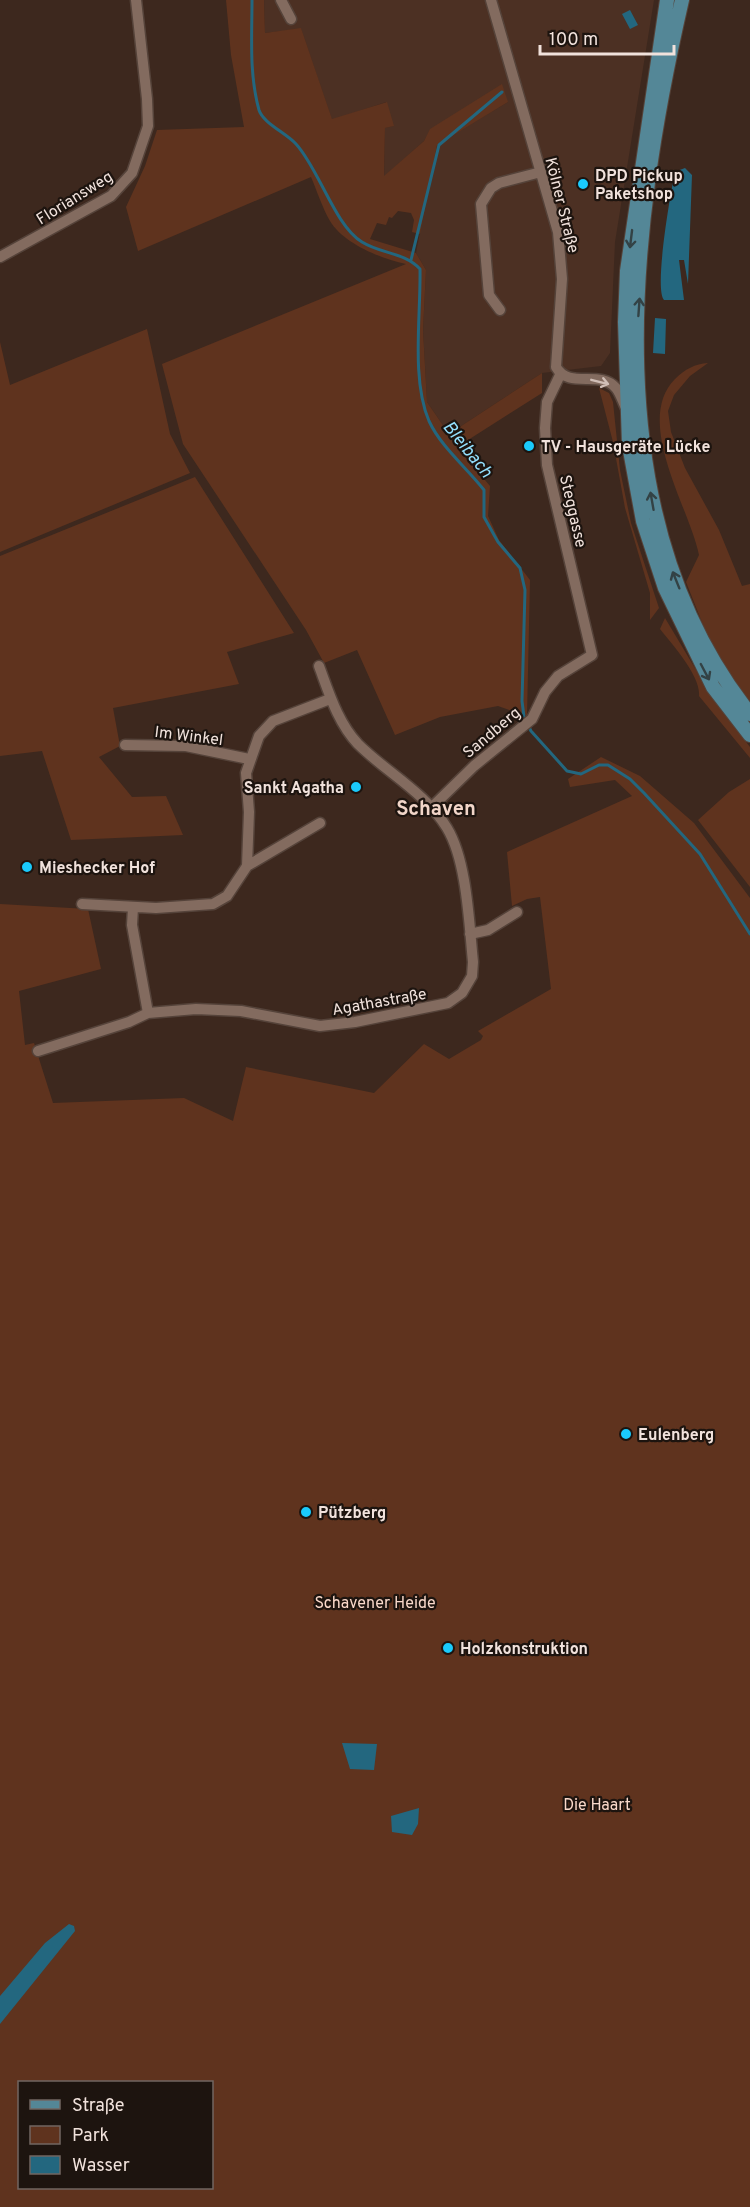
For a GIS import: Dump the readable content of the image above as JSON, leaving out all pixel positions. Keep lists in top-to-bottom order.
{
  "streets": {
    "street": [
      "Floriansweg",
      "Kölner Straße",
      "Steggasse",
      "Sandberg",
      "Im Winkel",
      "Agathastraße"
    ]
  },
  "crossings": [
    ["Kölner Straße", "Steggasse"],
    ["Steggasse", "Sandberg"],
    ["Sandberg", "Agathastraße"]
  ],
  "districts": ["Schaven"],
  "water": ["Bleibach"],
  "parks": ["Schavener Heide", "Die Haart"],
  "places": [
    "DPD Pickup Paketshop",
    "TV - Hausgeräte Lücke",
    "Sankt Agatha",
    "Mieshecker Hof",
    "Eulenberg",
    "Pützberg",
    "Holzkonstruktion"
  ],
  "legend": ["Straße", "Park", "Wasser"],
  "scale_bar": "100 m"
}
